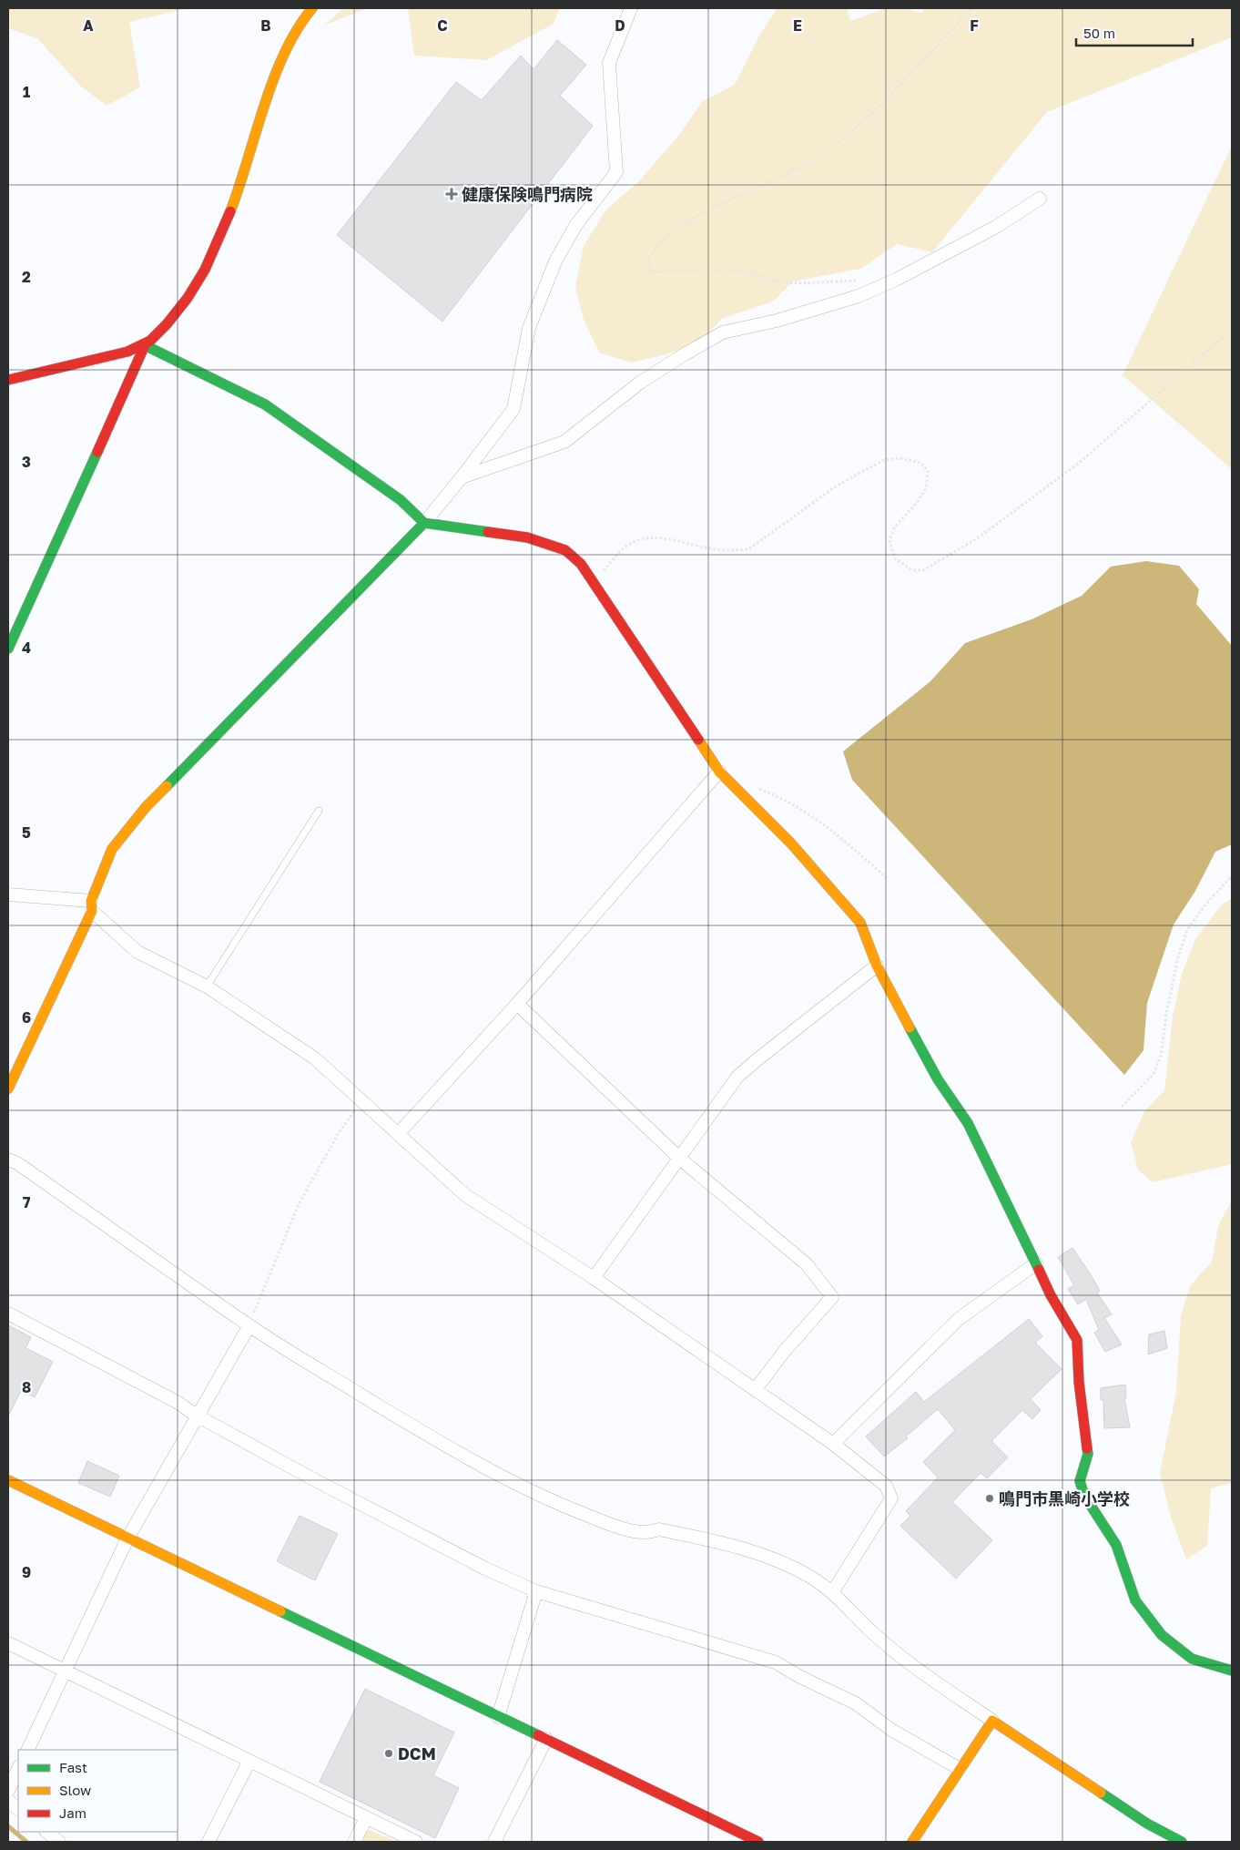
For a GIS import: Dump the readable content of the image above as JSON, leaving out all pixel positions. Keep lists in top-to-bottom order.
{
  "places": {
    "health": ["健康保険鳴門病院"],
    "other": ["鳴門市黒崎小学校", "DCM"]
  },
  "legend": ["Fast", "Slow", "Jam"],
  "scale_bar": "50 m",
  "grid": {
    "columns": [
      "A",
      "B",
      "C",
      "D",
      "E",
      "F"
    ],
    "rows": [
      "1",
      "2",
      "3",
      "4",
      "5",
      "6",
      "7",
      "8",
      "9"
    ]
  }
}
